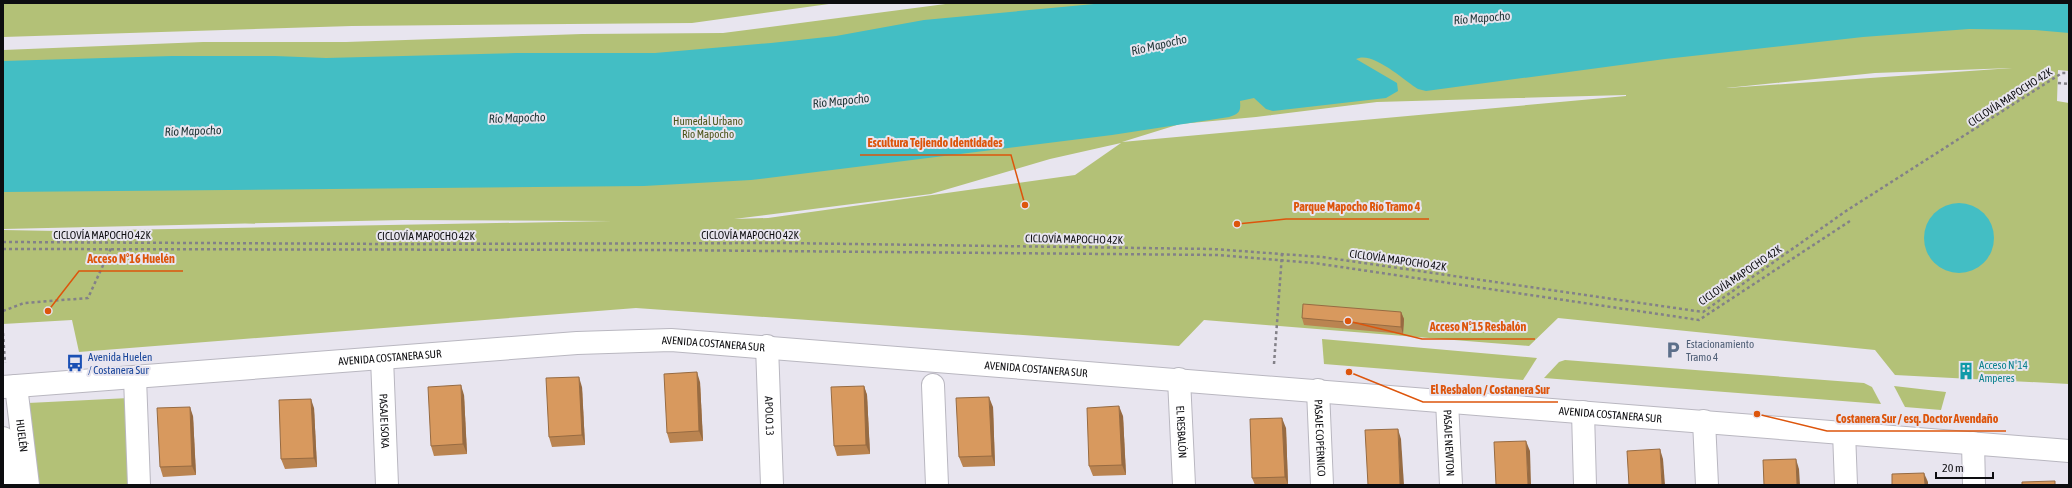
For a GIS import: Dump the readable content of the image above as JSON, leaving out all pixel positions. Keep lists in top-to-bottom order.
{
  "streets": {
    "main road": [
      "AVENIDA COSTANERA SUR",
      "APOLO 13",
      "PASAJE ISOKA",
      "EL RESBALÓN",
      "HUELÉN",
      "PASAJE COPÉRNICO",
      "PASAJE NEWTON"
    ],
    "path": ["CICLOVÍA MAPOCHO 42K"]
  },
  "crossings": [
    ["AVENIDA COSTANERA SUR", "APOLO 13"],
    ["AVENIDA COSTANERA SUR", "PASAJE ISOKA"],
    ["AVENIDA COSTANERA SUR", "EL RESBALÓN"],
    ["AVENIDA COSTANERA SUR", "HUELÉN"],
    ["AVENIDA COSTANERA SUR", "PASAJE COPÉRNICO"],
    ["AVENIDA COSTANERA SUR", "PASAJE NEWTON"]
  ],
  "water": ["Río Mapocho"],
  "parks": ["Humedal Urbano Río Mapocho"],
  "places": {
    "other": [
      "Escultura Tejiendo Identidades",
      "Parque Mapocho Río Tramo 4",
      "Acceso N°16 Huelén",
      "Acceso N°15 Resbalón",
      "El Resbalon / Costanera Sur",
      "Costanera Sur / esq. Doctor Avendaño"
    ],
    "parking": ["Estacionamiento Tramo 4"],
    "bus stop": ["Avenida Huelen / Costanera Sur"],
    "building": ["Acceso N°14 Amperes"]
  },
  "scale_bar": "20 m"
}
